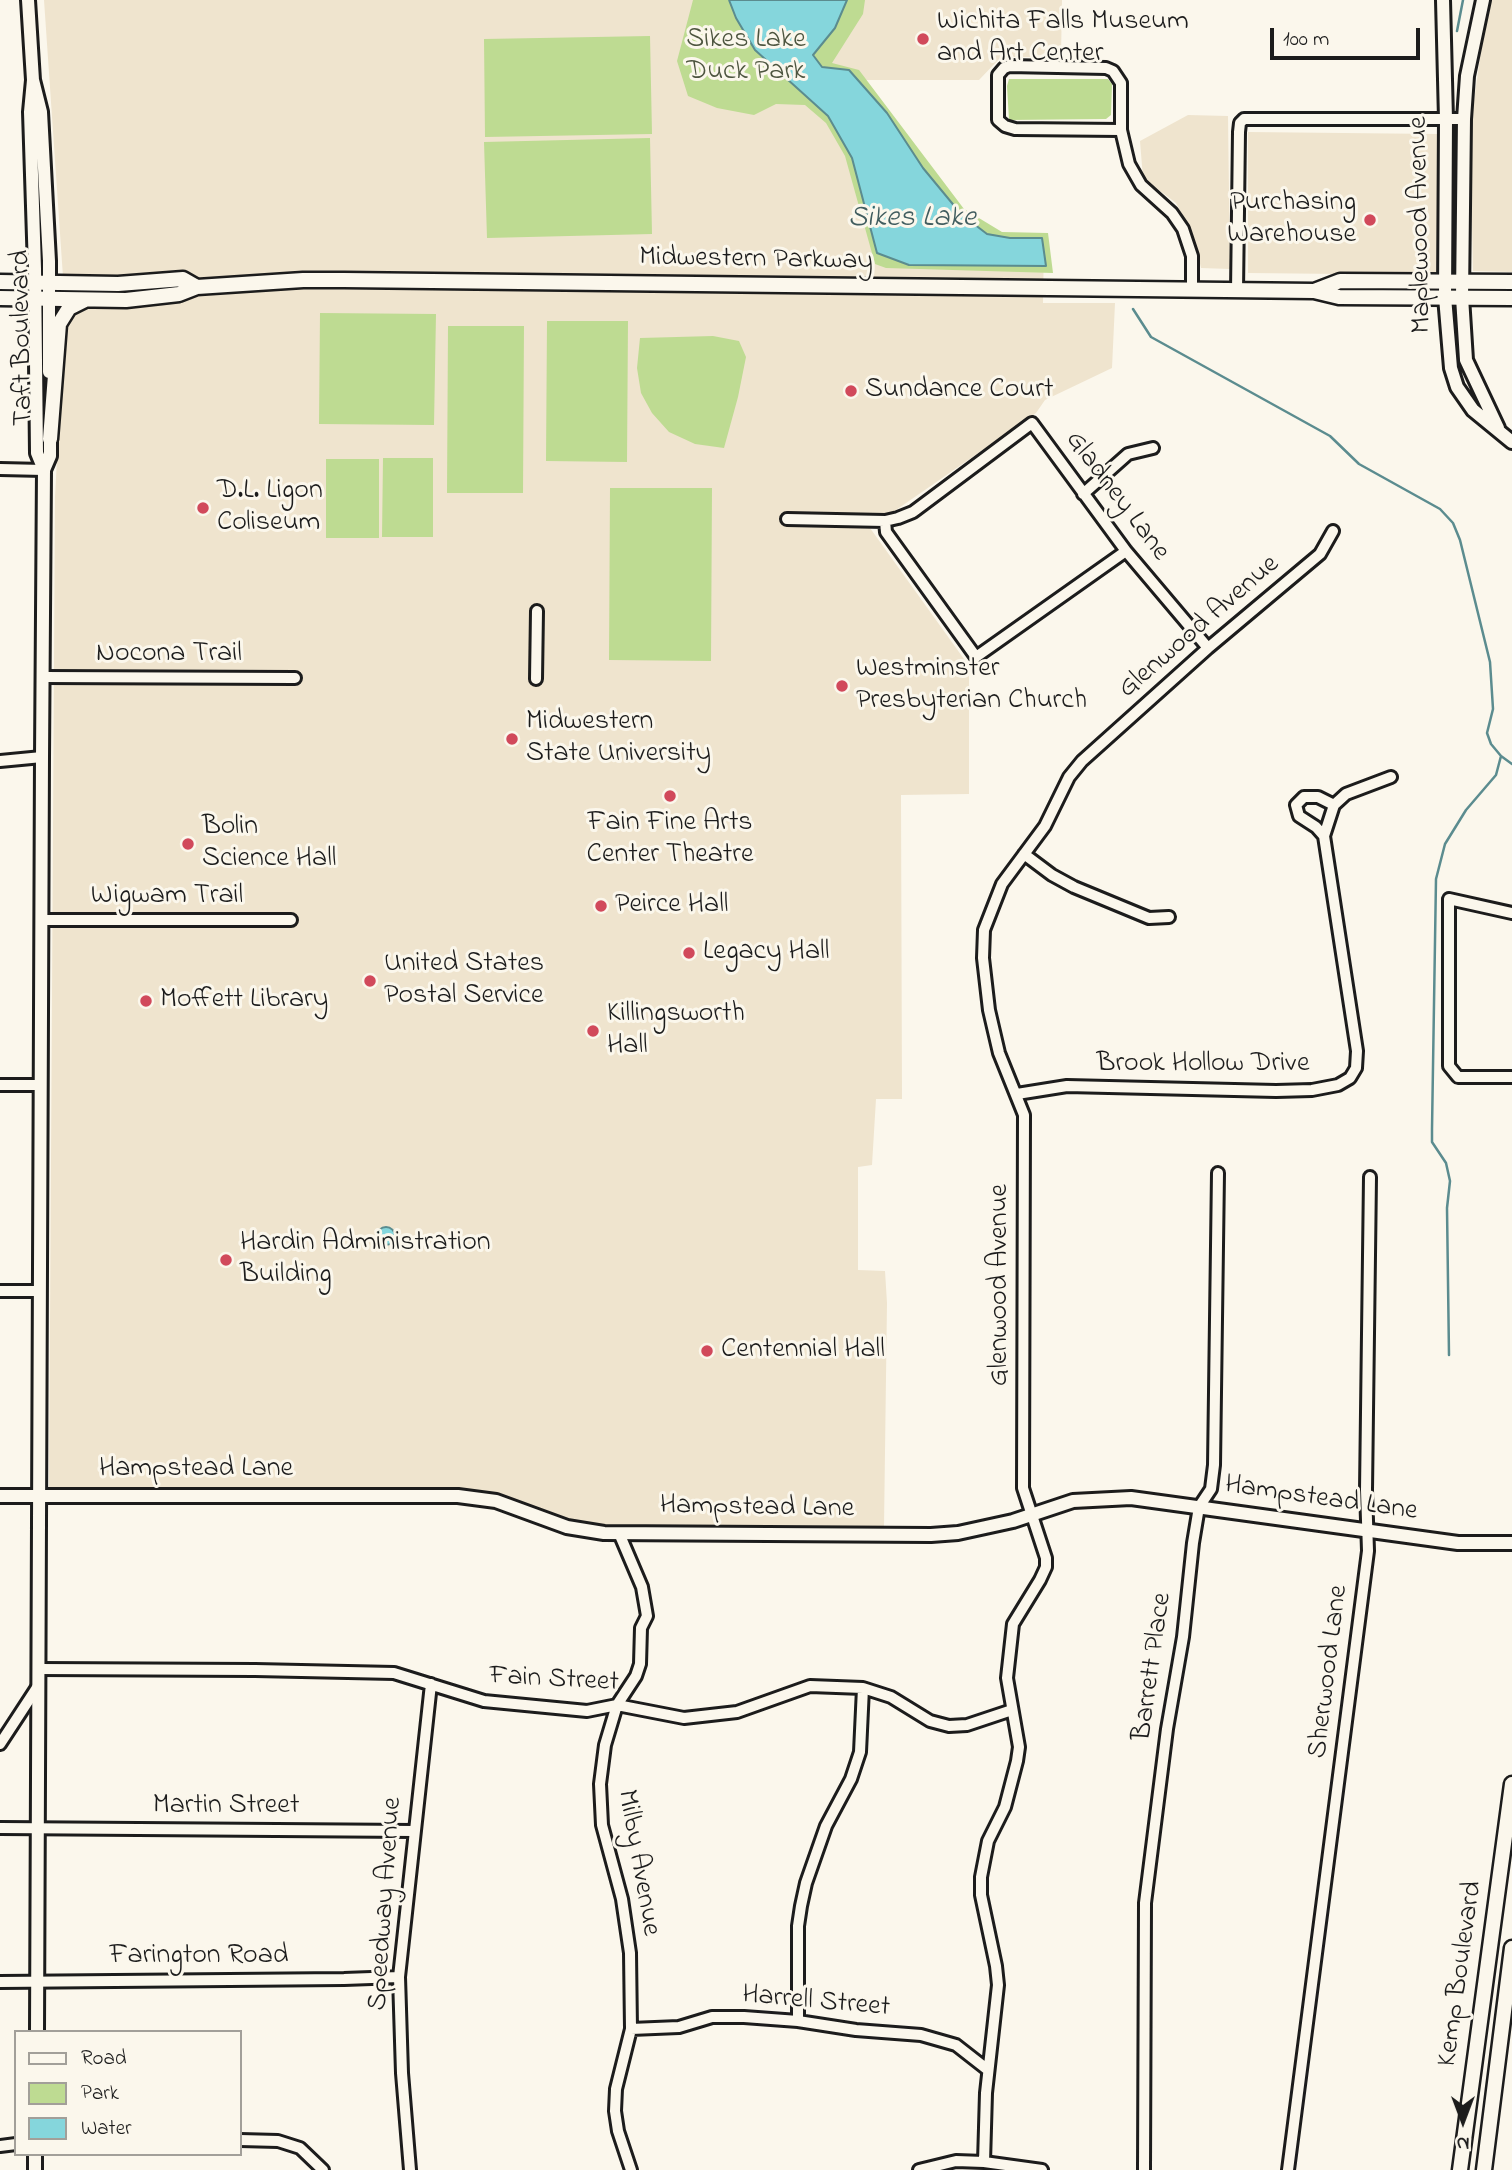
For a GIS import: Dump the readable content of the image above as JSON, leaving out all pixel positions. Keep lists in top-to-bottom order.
{
  "streets": {
    "main road": ["Midwestern Parkway", "Kemp Boulevard"],
    "street": [
      "Maplewood Avenue",
      "Taft Boulevard",
      "Gladney Lane",
      "Glenwood Avenue",
      "Nocona Trail",
      "Wigwam Trail",
      "Brook Hollow Drive",
      "Hampstead Lane",
      "Barrett Place",
      "Sherwood Lane",
      "Fain Street",
      "Martin Street",
      "Milby Avenue",
      "Speedway Avenue",
      "Farington Road",
      "Harrell Street"
    ]
  },
  "crossings": [
    ["Maplewood Avenue", "Midwestern Parkway"],
    ["Midwestern Parkway", "Taft Boulevard"],
    ["Taft Boulevard", "Nocona Trail"],
    ["Taft Boulevard", "Wigwam Trail"],
    ["Taft Boulevard", "Hampstead Lane"],
    ["Taft Boulevard", "Fain Street"],
    ["Taft Boulevard", "Martin Street"],
    ["Taft Boulevard", "Farington Road"],
    ["Gladney Lane", "Glenwood Avenue"],
    ["Glenwood Avenue", "Brook Hollow Drive"],
    ["Glenwood Avenue", "Hampstead Lane"],
    ["Glenwood Avenue", "Fain Street"],
    ["Glenwood Avenue", "Harrell Street"],
    ["Hampstead Lane", "Barrett Place"],
    ["Hampstead Lane", "Sherwood Lane"],
    ["Hampstead Lane", "Milby Avenue"],
    ["Fain Street", "Milby Avenue"],
    ["Fain Street", "Speedway Avenue"],
    ["Martin Street", "Speedway Avenue"],
    ["Milby Avenue", "Harrell Street"],
    ["Speedway Avenue", "Farington Road"]
  ],
  "water": ["Sikes Lake"],
  "parks": ["Sikes Lake Duck Park"],
  "places": [
    "Wichita Falls Museum and Art Center",
    "Purchasing Warehouse",
    "Sundance Court",
    "D.L. Ligon Coliseum",
    "Westminster Presbyterian Church",
    "Midwestern State University",
    "Fain Fine Arts Center Theatre",
    "Bolin Science Hall",
    "Peirce Hall",
    "Legacy Hall",
    "United States Postal Service",
    "Moffett Library",
    "Killingsworth Hall",
    "Hardin Administration Building",
    "Centennial Hall"
  ],
  "legend": ["Road", "Park", "Water"],
  "scale_bar": "100 m",
  "north": "bottom"
}
